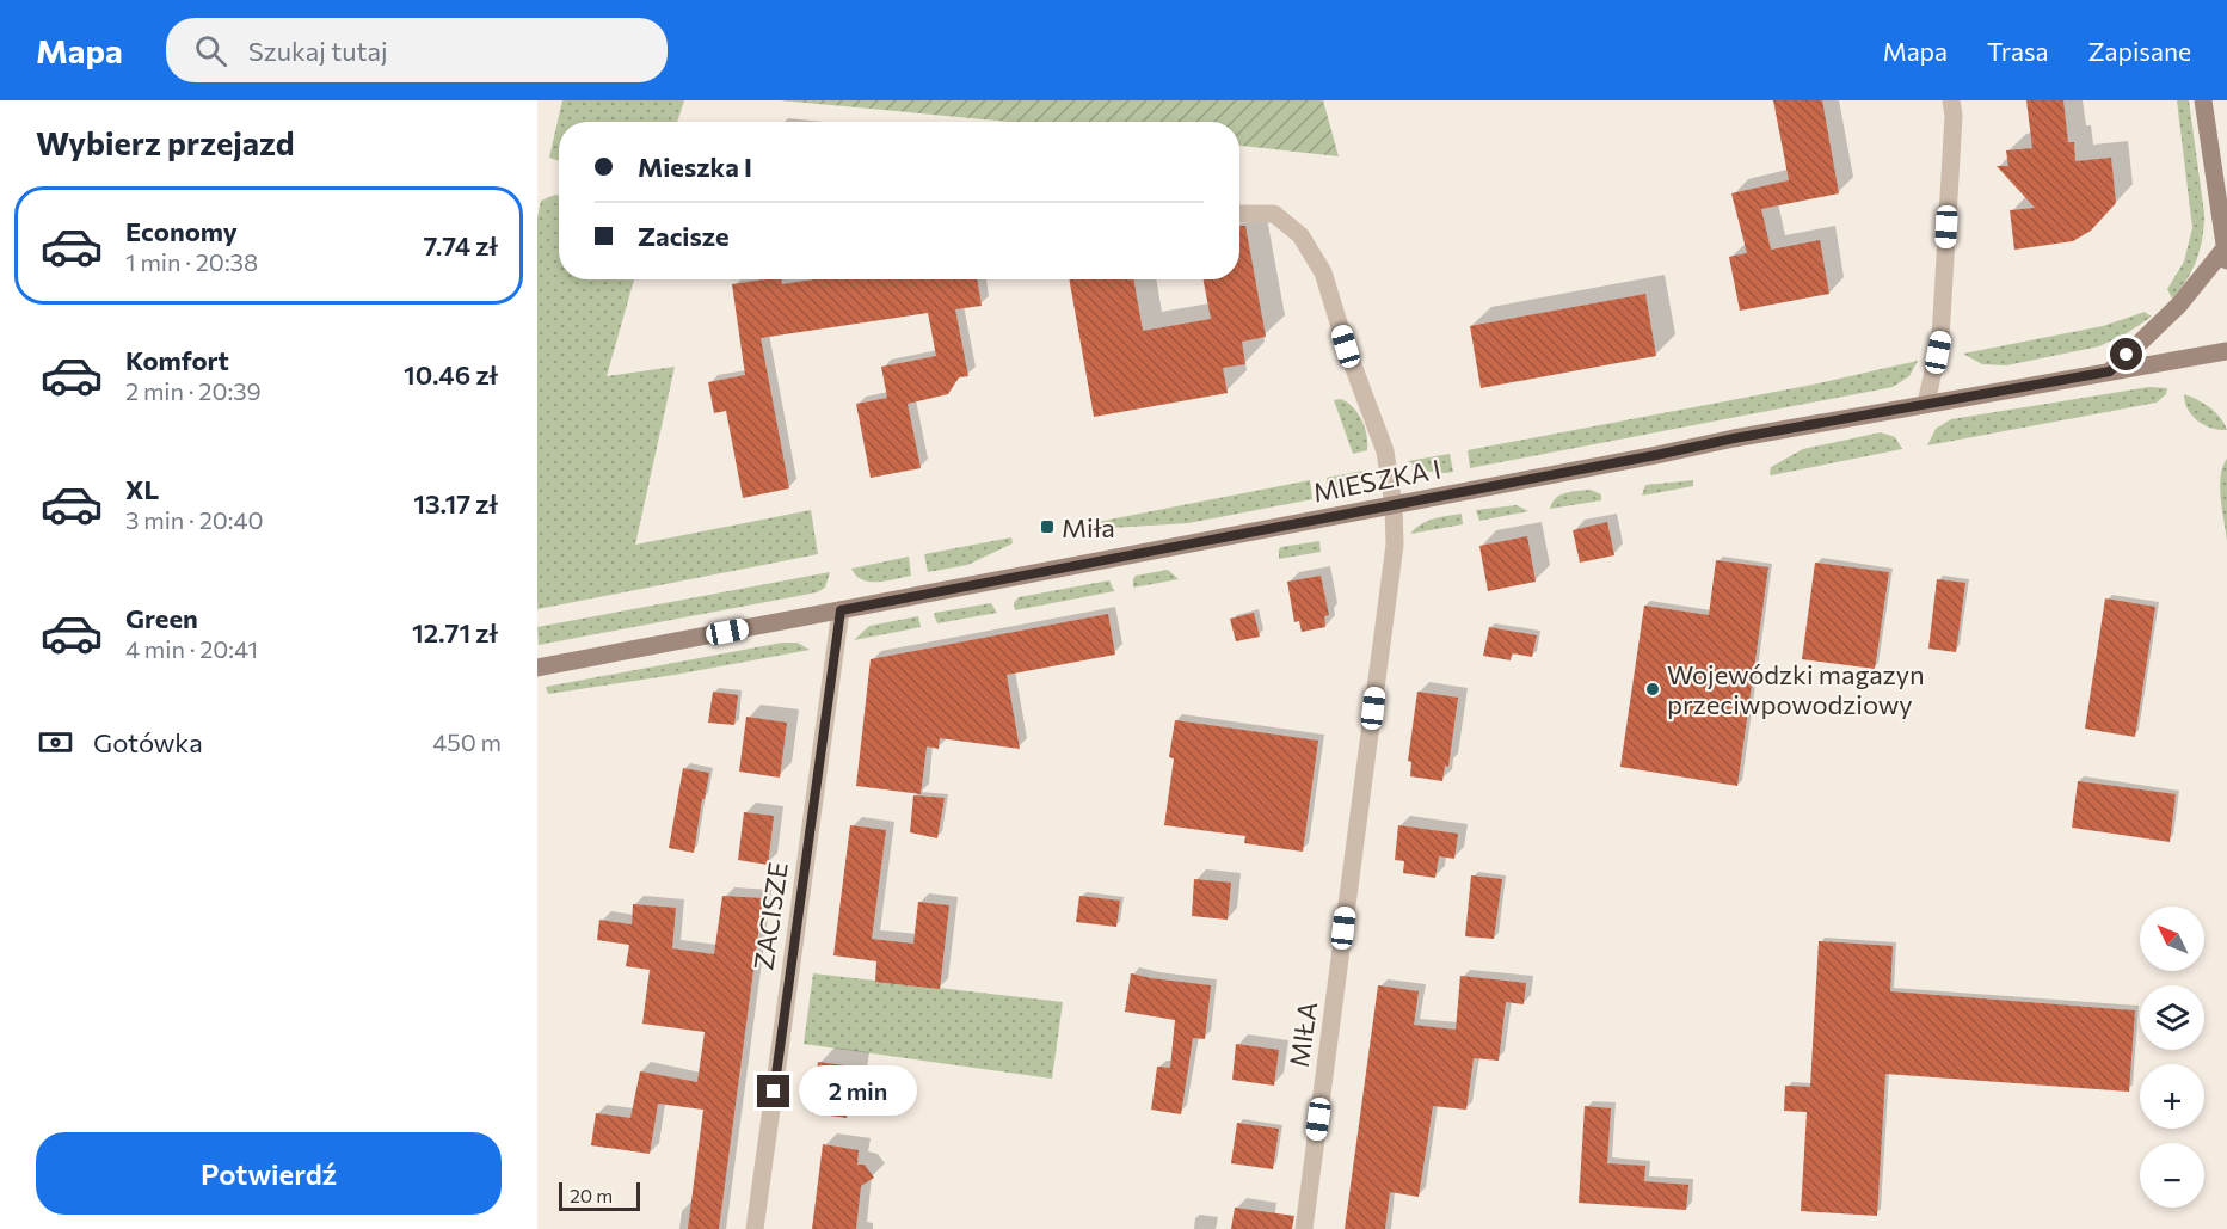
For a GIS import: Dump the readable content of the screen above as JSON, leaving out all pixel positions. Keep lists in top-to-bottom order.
{
  "streets": {
    "street": ["MIESZKA I", "ZACISZE", "MIŁA"]
  },
  "crossings": [
    ["MIESZKA I", "ZACISZE"],
    ["MIESZKA I", "MIŁA"]
  ],
  "places": {
    "transit": ["Miła"],
    "other": ["Wojewódzki magazyn przeciwpowodziowy"]
  },
  "scale_bar": "20 m",
  "north": "top left",
  "page": {
    "header": "Mapa",
    "search": "Szukaj tutaj",
    "nav": ["Mapa", "Trasa", "Zapisane"],
    "heading": "Wybierz przejazd",
    "banner": ["Mieszka I", "Zacisze"],
    "list": [
      {
        "name": "Economy",
        "note": "1 min · 20:38",
        "value": "7.74 zł"
      },
      {
        "name": "Komfort",
        "note": "2 min · 20:39",
        "value": "10.46 zł"
      },
      {
        "name": "XL",
        "note": "3 min · 20:40",
        "value": "13.17 zł"
      },
      {
        "name": "Green",
        "note": "4 min · 20:41",
        "value": "12.71 zł"
      }
    ],
    "pay": ["Gotówka", "450 m"],
    "map_buttons": ["+", "−"],
    "bubble": "2 min",
    "buttons": "Potwierdź",
    "scale": "20 m"
  }
}
